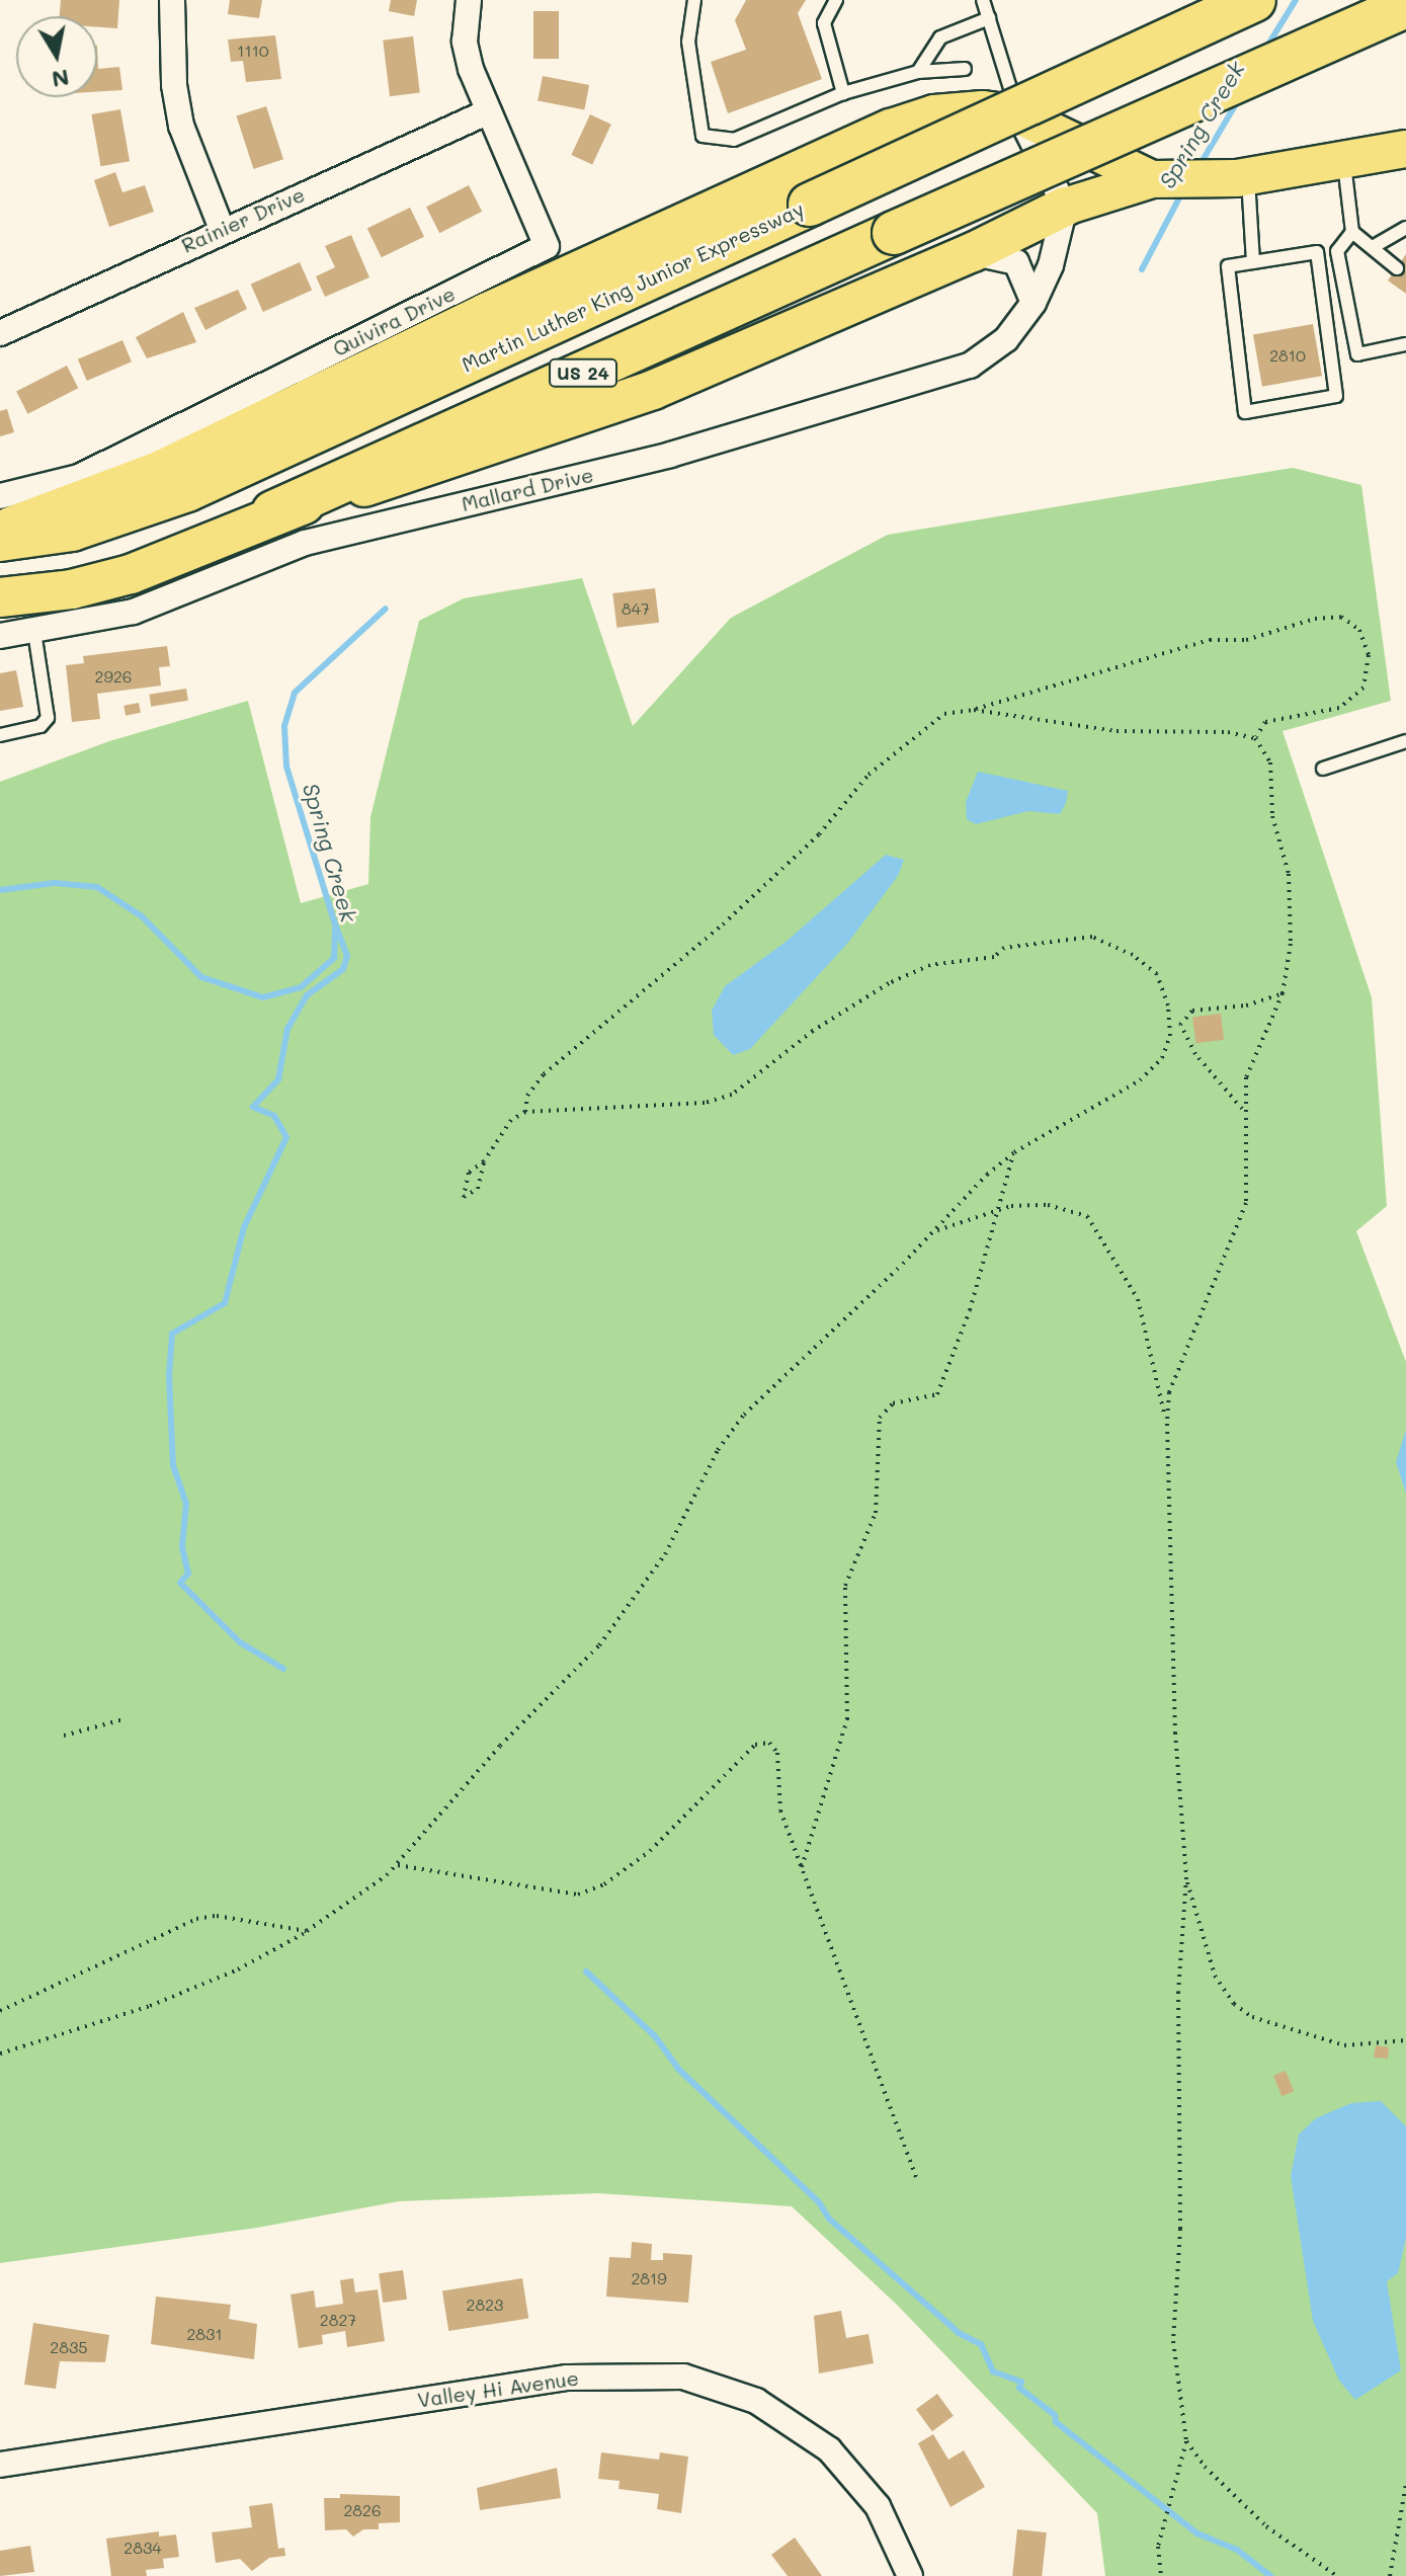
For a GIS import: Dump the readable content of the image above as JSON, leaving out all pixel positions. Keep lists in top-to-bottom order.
{
  "streets": {
    "highway": ["Martin Luther King Junior Expressway", "US 24"],
    "street": [
      "Rainier Drive",
      "Quivira Drive",
      "Mallard Drive",
      "Valley Hi Avenue"
    ]
  },
  "crossings": [
    ["Rainier Drive", "Quivira Drive"]
  ],
  "water": ["Spring Creek"],
  "house_numbers": [
    "1110",
    "2810",
    "847",
    "2926",
    "2819",
    "2823",
    "2827",
    "2831",
    "2835",
    "2826",
    "2834"
  ],
  "north": "bottom"
}
